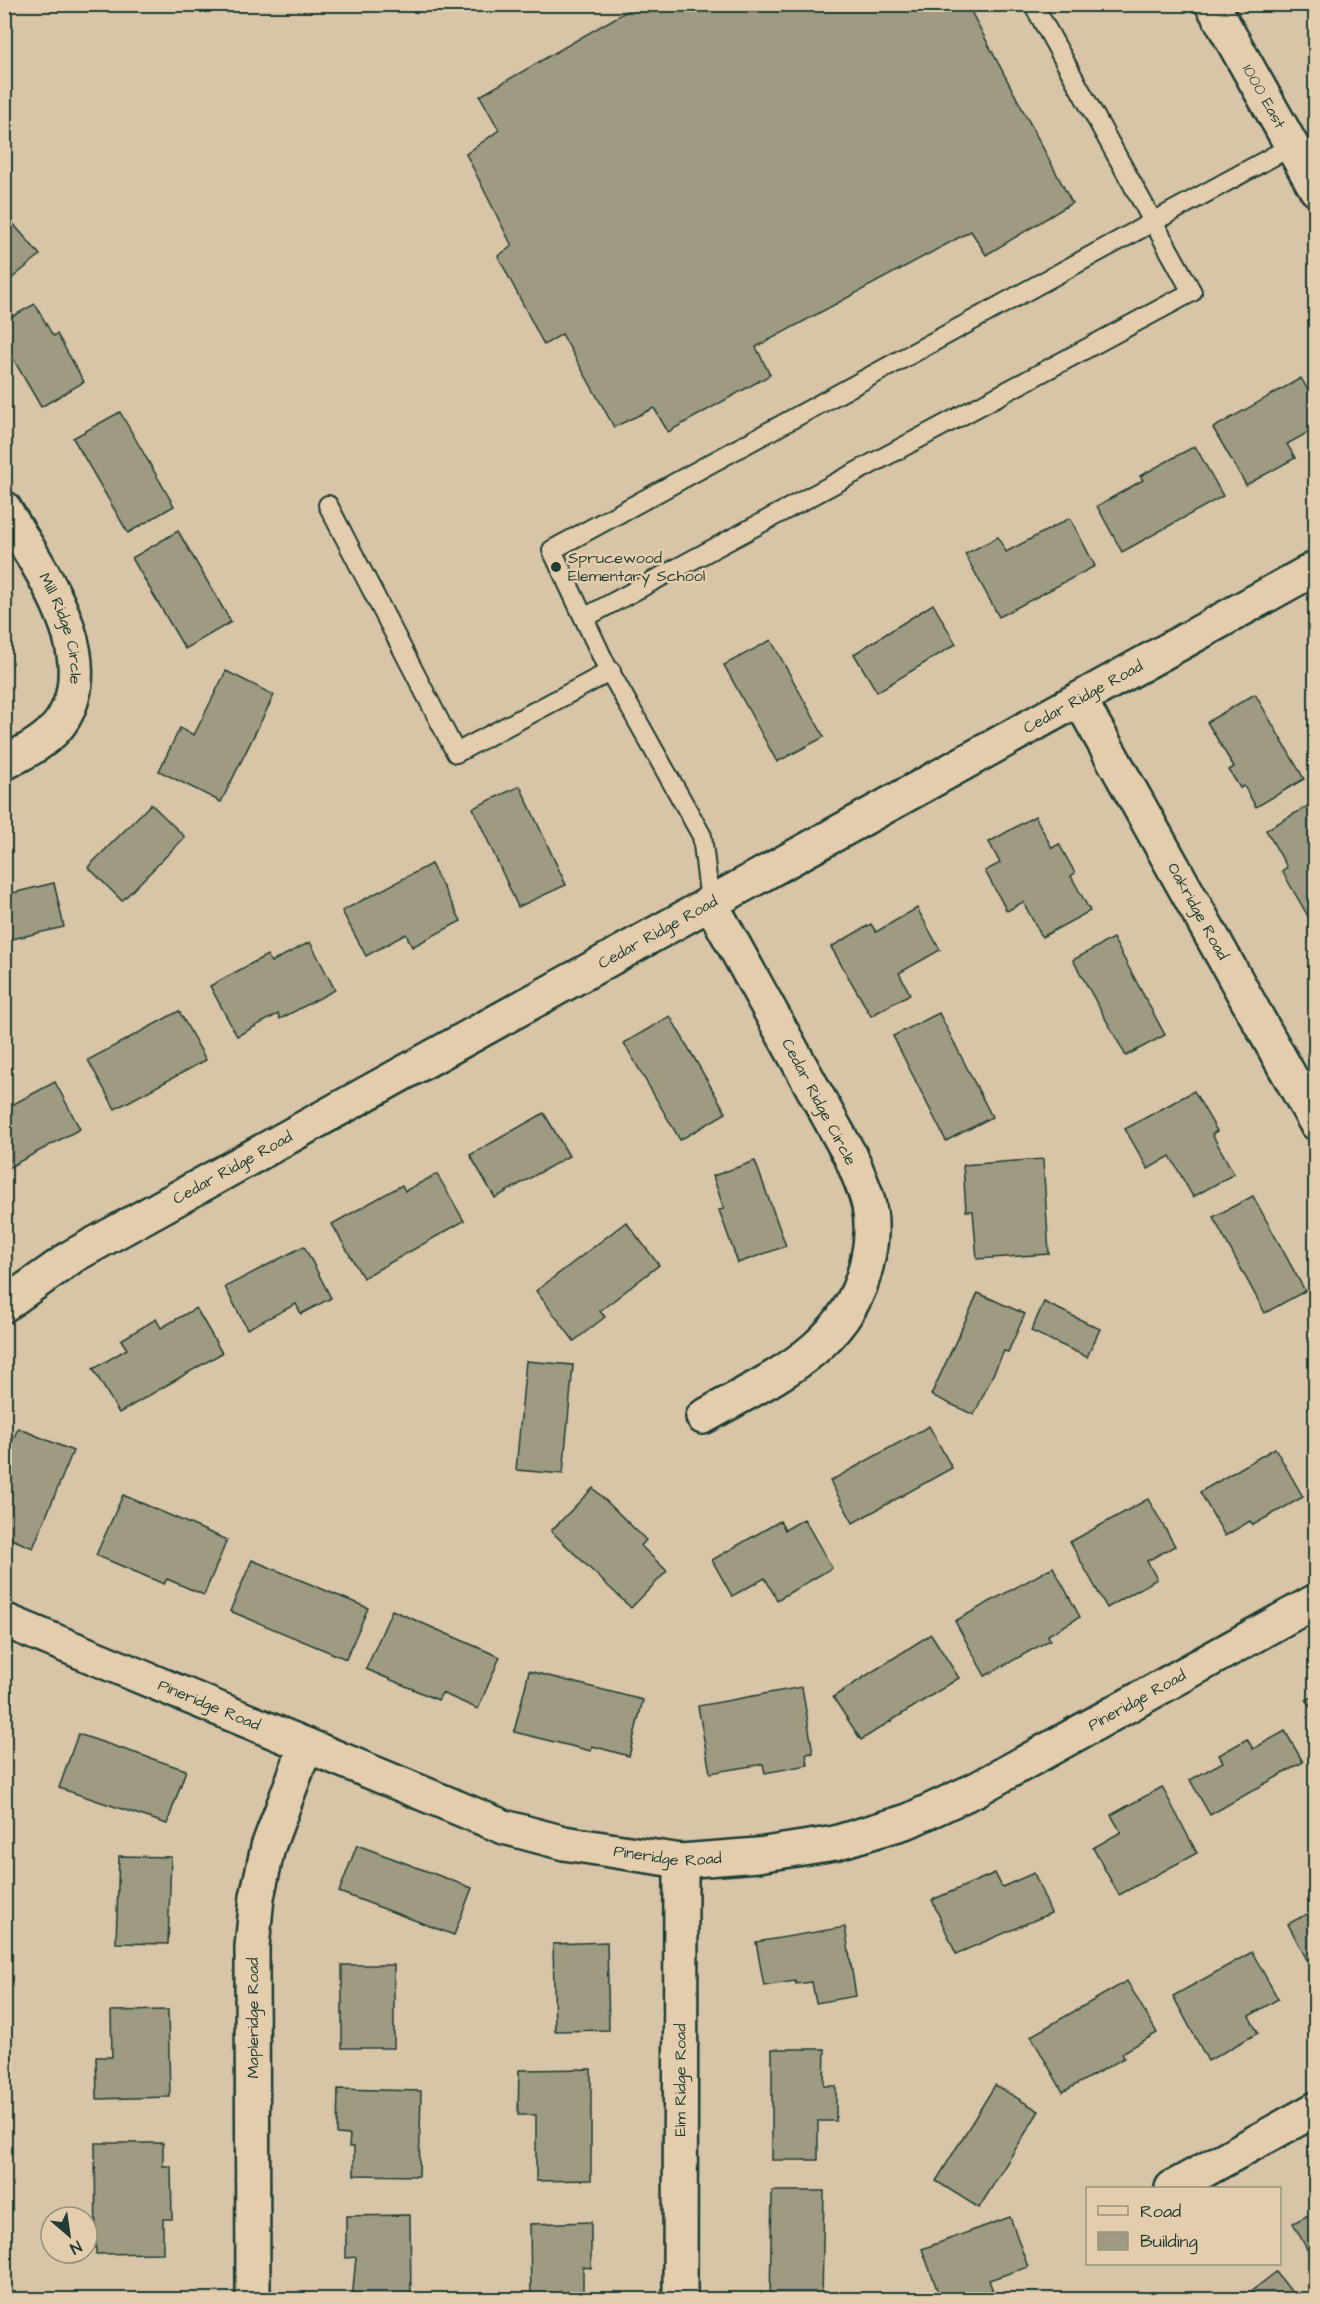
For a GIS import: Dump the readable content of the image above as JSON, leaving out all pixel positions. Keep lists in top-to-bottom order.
{
  "streets": {
    "street": [
      "1000 East",
      "Mill Ridge Circle",
      "Cedar Ridge Road",
      "Oakridge Road",
      "Cedar Ridge Circle",
      "Pineridge Road",
      "Mapleridge Road",
      "Elm Ridge Road"
    ]
  },
  "crossings": [
    ["Cedar Ridge Road", "Oakridge Road"],
    ["Cedar Ridge Road", "Cedar Ridge Circle"],
    ["Pineridge Road", "Mapleridge Road"],
    ["Pineridge Road", "Elm Ridge Road"]
  ],
  "places": ["Sprucewood Elementary School"],
  "legend": ["Road", "Building"],
  "north": "bottom right"
}
